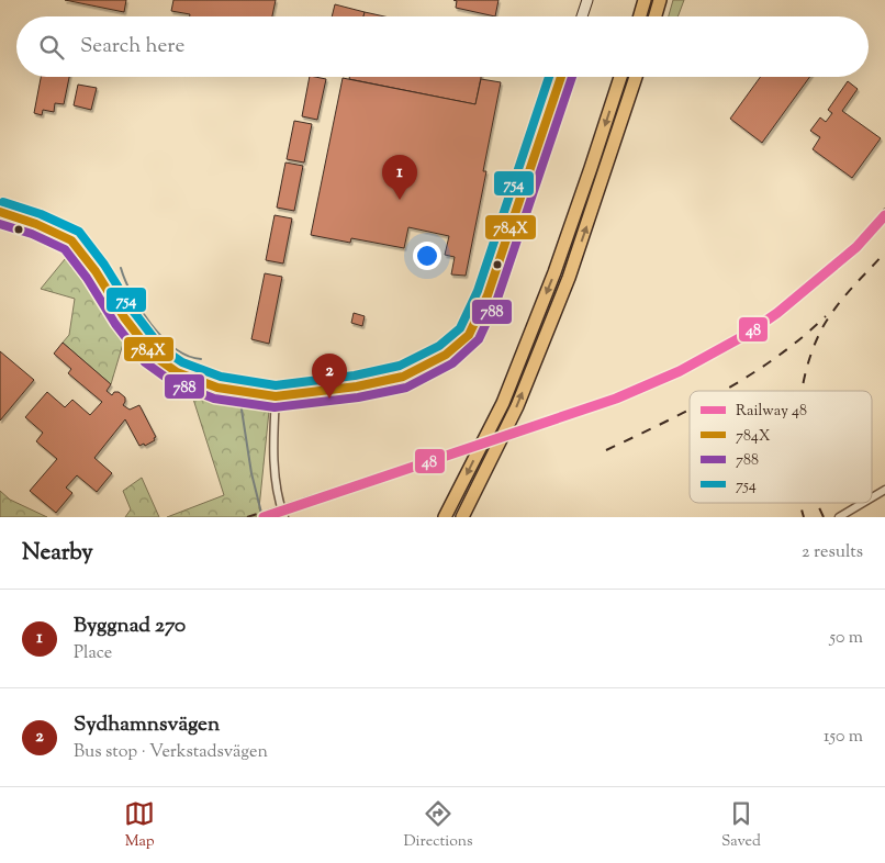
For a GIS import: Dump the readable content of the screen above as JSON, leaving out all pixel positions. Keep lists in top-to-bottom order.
{
  "lines": [
    "transit line 784X",
    "transit line 788",
    "transit line 754",
    "rail line 48"
  ],
  "legend": [
    "Railway 48",
    "784X",
    "788",
    "754"
  ],
  "page": {
    "search": "Search here",
    "pins": ["1", "2"],
    "heading": ["Nearby", "2 results"],
    "list": [
      {
        "mark": "1",
        "name": "Byggnad 270",
        "note": "Place",
        "value": "50 m"
      },
      {
        "mark": "2",
        "name": "Sydhamnsvägen",
        "note": "Bus stop · Verkstadsvägen",
        "value": "150 m"
      }
    ],
    "nav": ["Map", "Directions", "Saved"]
  }
}
